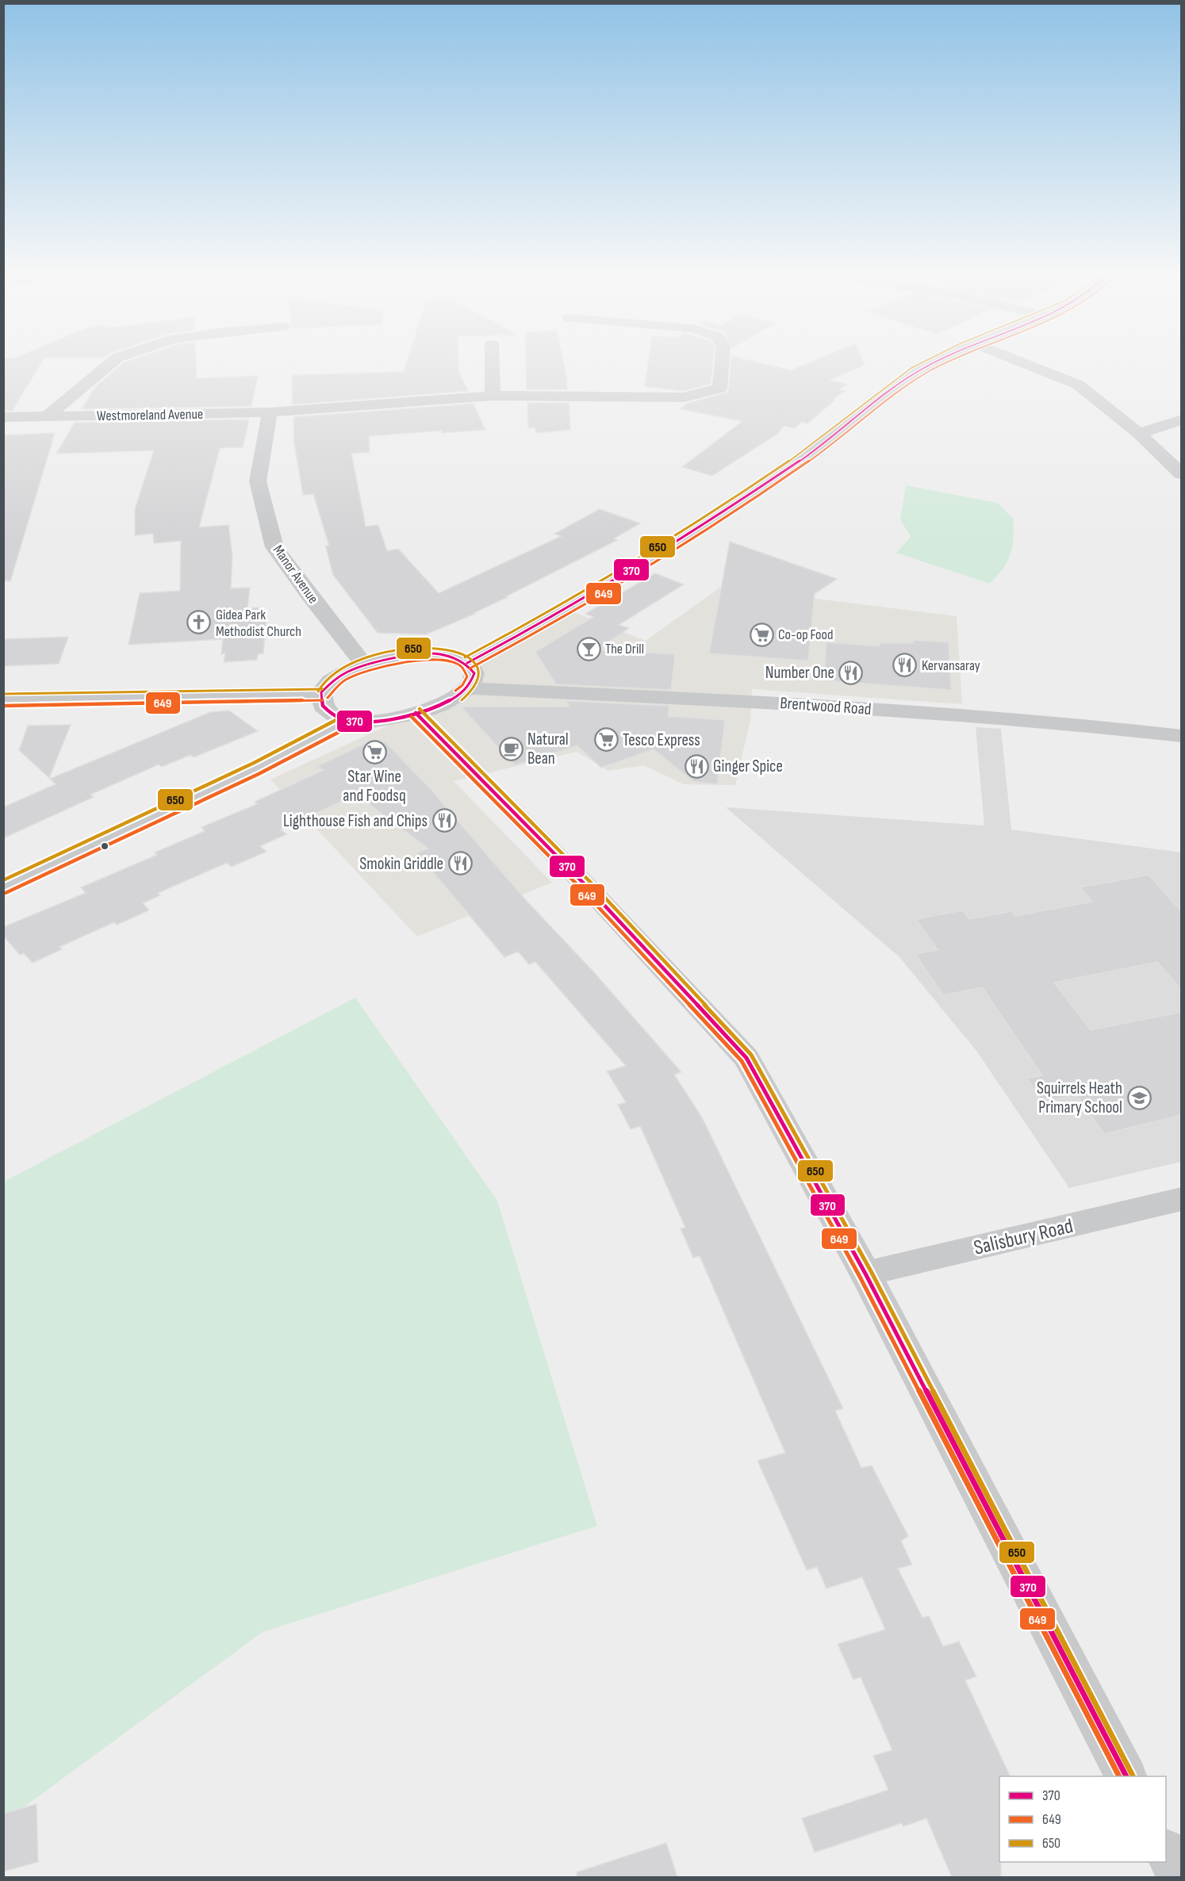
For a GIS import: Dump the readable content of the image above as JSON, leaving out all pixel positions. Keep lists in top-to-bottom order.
{
  "streets": {
    "street": [
      "Westmoreland Avenue",
      "Manor Avenue",
      "Brentwood Road",
      "Salisbury Road"
    ]
  },
  "crossings": [
    ["Westmoreland Avenue", "Manor Avenue"]
  ],
  "places": {
    "church": ["Gidea Park Methodist Church"],
    "supermarket": ["Co-op Food", "Tesco Express", "Star Wine and Foodsq"],
    "bar": ["The Drill"],
    "restaurant": [
      "Kervansaray",
      "Number One",
      "Ginger Spice",
      "Lighthouse Fish and Chips",
      "Smokin Griddle"
    ],
    "cafe": ["Natural Bean"],
    "school or university": ["Squirrels Heath Primary School"]
  },
  "lines": ["transit line 370", "transit line 649", "transit line 650"],
  "legend": ["370", "649", "650"]
}
